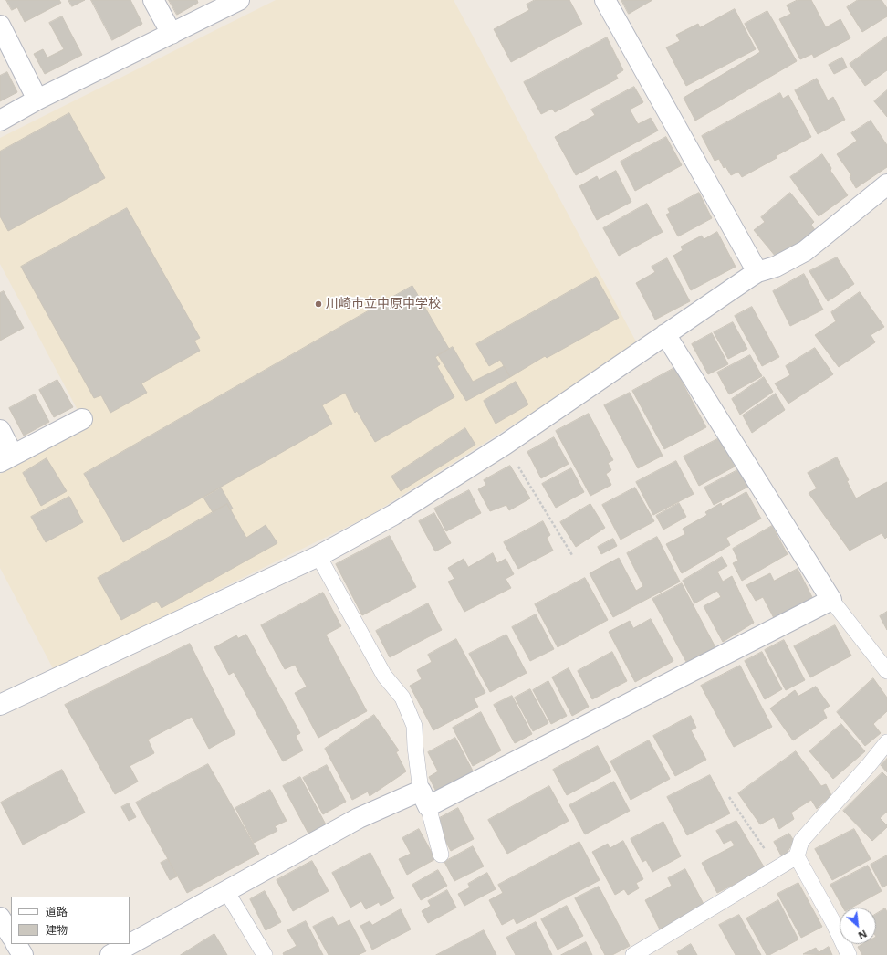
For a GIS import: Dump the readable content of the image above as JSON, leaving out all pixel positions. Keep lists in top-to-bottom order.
{
  "places": ["川崎市立中原中学校"],
  "legend": ["道路", "建物"],
  "north": "bottom right"
}
